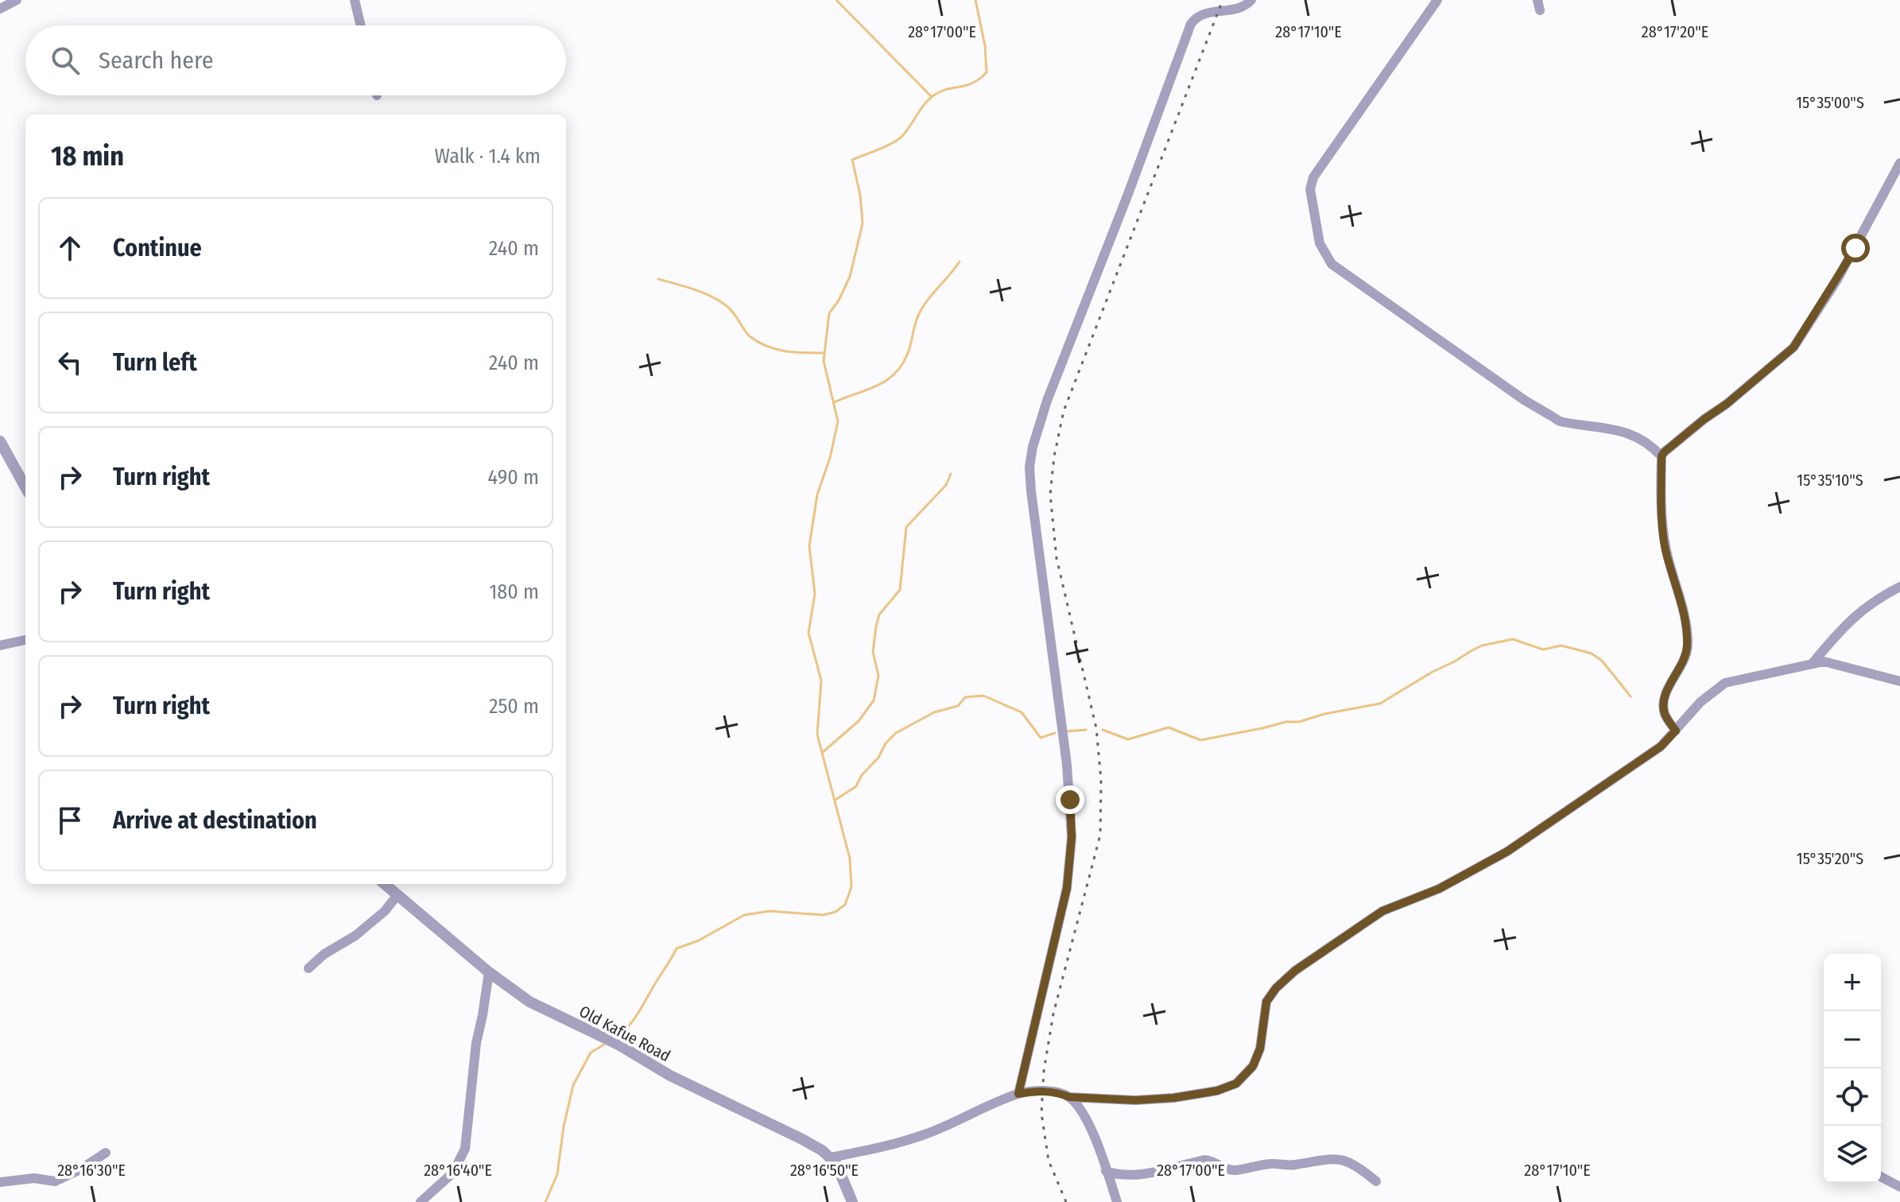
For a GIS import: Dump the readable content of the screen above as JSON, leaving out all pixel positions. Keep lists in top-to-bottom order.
{
  "streets": {
    "street": ["Old Kafue Road"]
  },
  "page": {
    "search": "Search here",
    "heading": ["18 min", "Walk · 1.4 km"],
    "list": [
      ["Continue", "240 m"],
      ["Turn left", "240 m"],
      ["Turn right", "490 m"],
      ["Turn right", "180 m"],
      ["Turn right", "250 m"],
      "Arrive at destination"
    ],
    "map_buttons": ["+", "−"]
  },
  "coordinates": [
    "28°17'00\"E",
    "28°17'10\"E",
    "28°17'20\"E",
    "15°35'00\"S",
    "15°35'10\"S",
    "15°35'20\"S",
    "28°16'30\"E",
    "28°16'40\"E",
    "28°16'50\"E"
  ]
}
